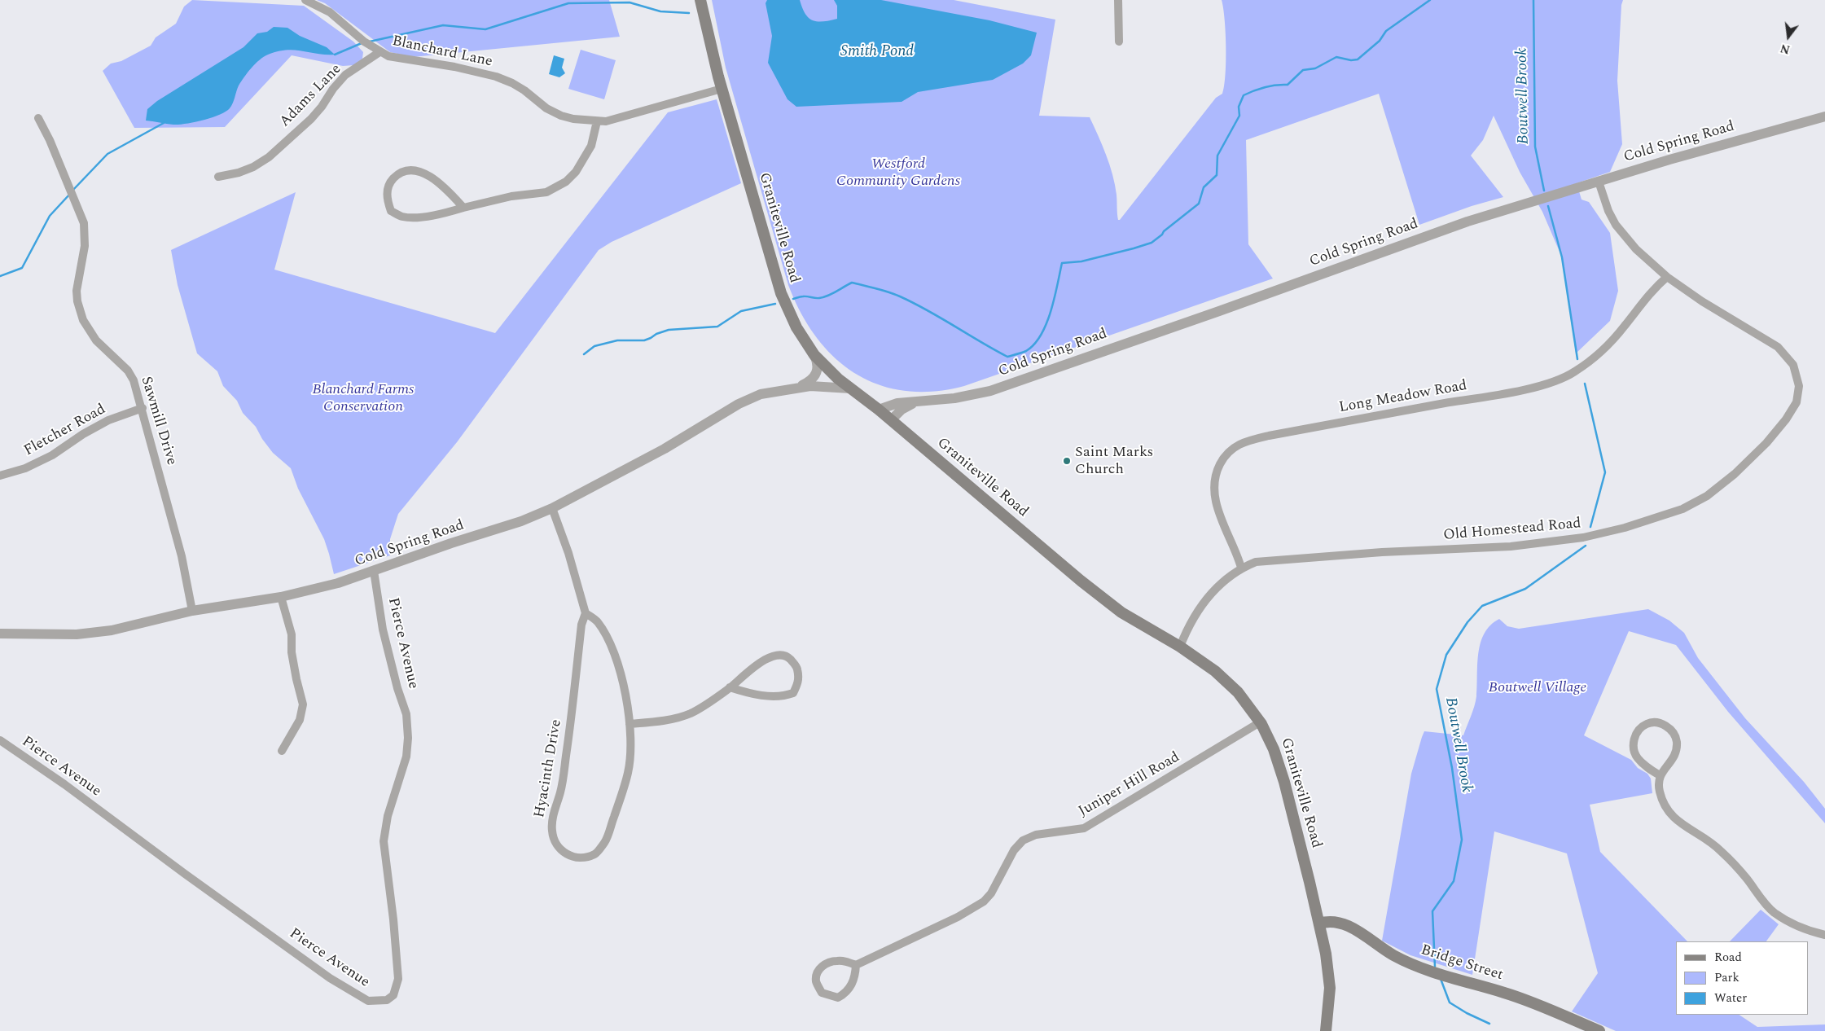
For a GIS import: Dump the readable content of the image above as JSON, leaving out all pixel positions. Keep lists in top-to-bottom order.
{
  "streets": {
    "main road": ["Graniteville Road", "Bridge Street"],
    "street": [
      "Blanchard Lane",
      "Adams Lane",
      "Cold Spring Road",
      "Long Meadow Road",
      "Sawmill Drive",
      "Fletcher Road",
      "Old Homestead Road",
      "Pierce Avenue",
      "Hyacinth Drive",
      "Juniper Hill Road"
    ]
  },
  "crossings": [
    ["Blanchard Lane", "Adams Lane"],
    ["Blanchard Lane", "Graniteville Road"],
    ["Cold Spring Road", "Graniteville Road"],
    ["Cold Spring Road", "Sawmill Drive"],
    ["Cold Spring Road", "Old Homestead Road"],
    ["Cold Spring Road", "Pierce Avenue"],
    ["Graniteville Road", "Old Homestead Road"],
    ["Graniteville Road", "Juniper Hill Road"],
    ["Graniteville Road", "Bridge Street"],
    ["Long Meadow Road", "Old Homestead Road"],
    ["Sawmill Drive", "Fletcher Road"]
  ],
  "water": ["Smith Pond", "Boutwell Brook"],
  "parks": ["Westford Community Gardens", "Blanchard Farms Conservation", "Boutwell Village"],
  "places": ["Saint Marks Church"],
  "legend": ["Road", "Park", "Water"],
  "north": "bottom"
}
